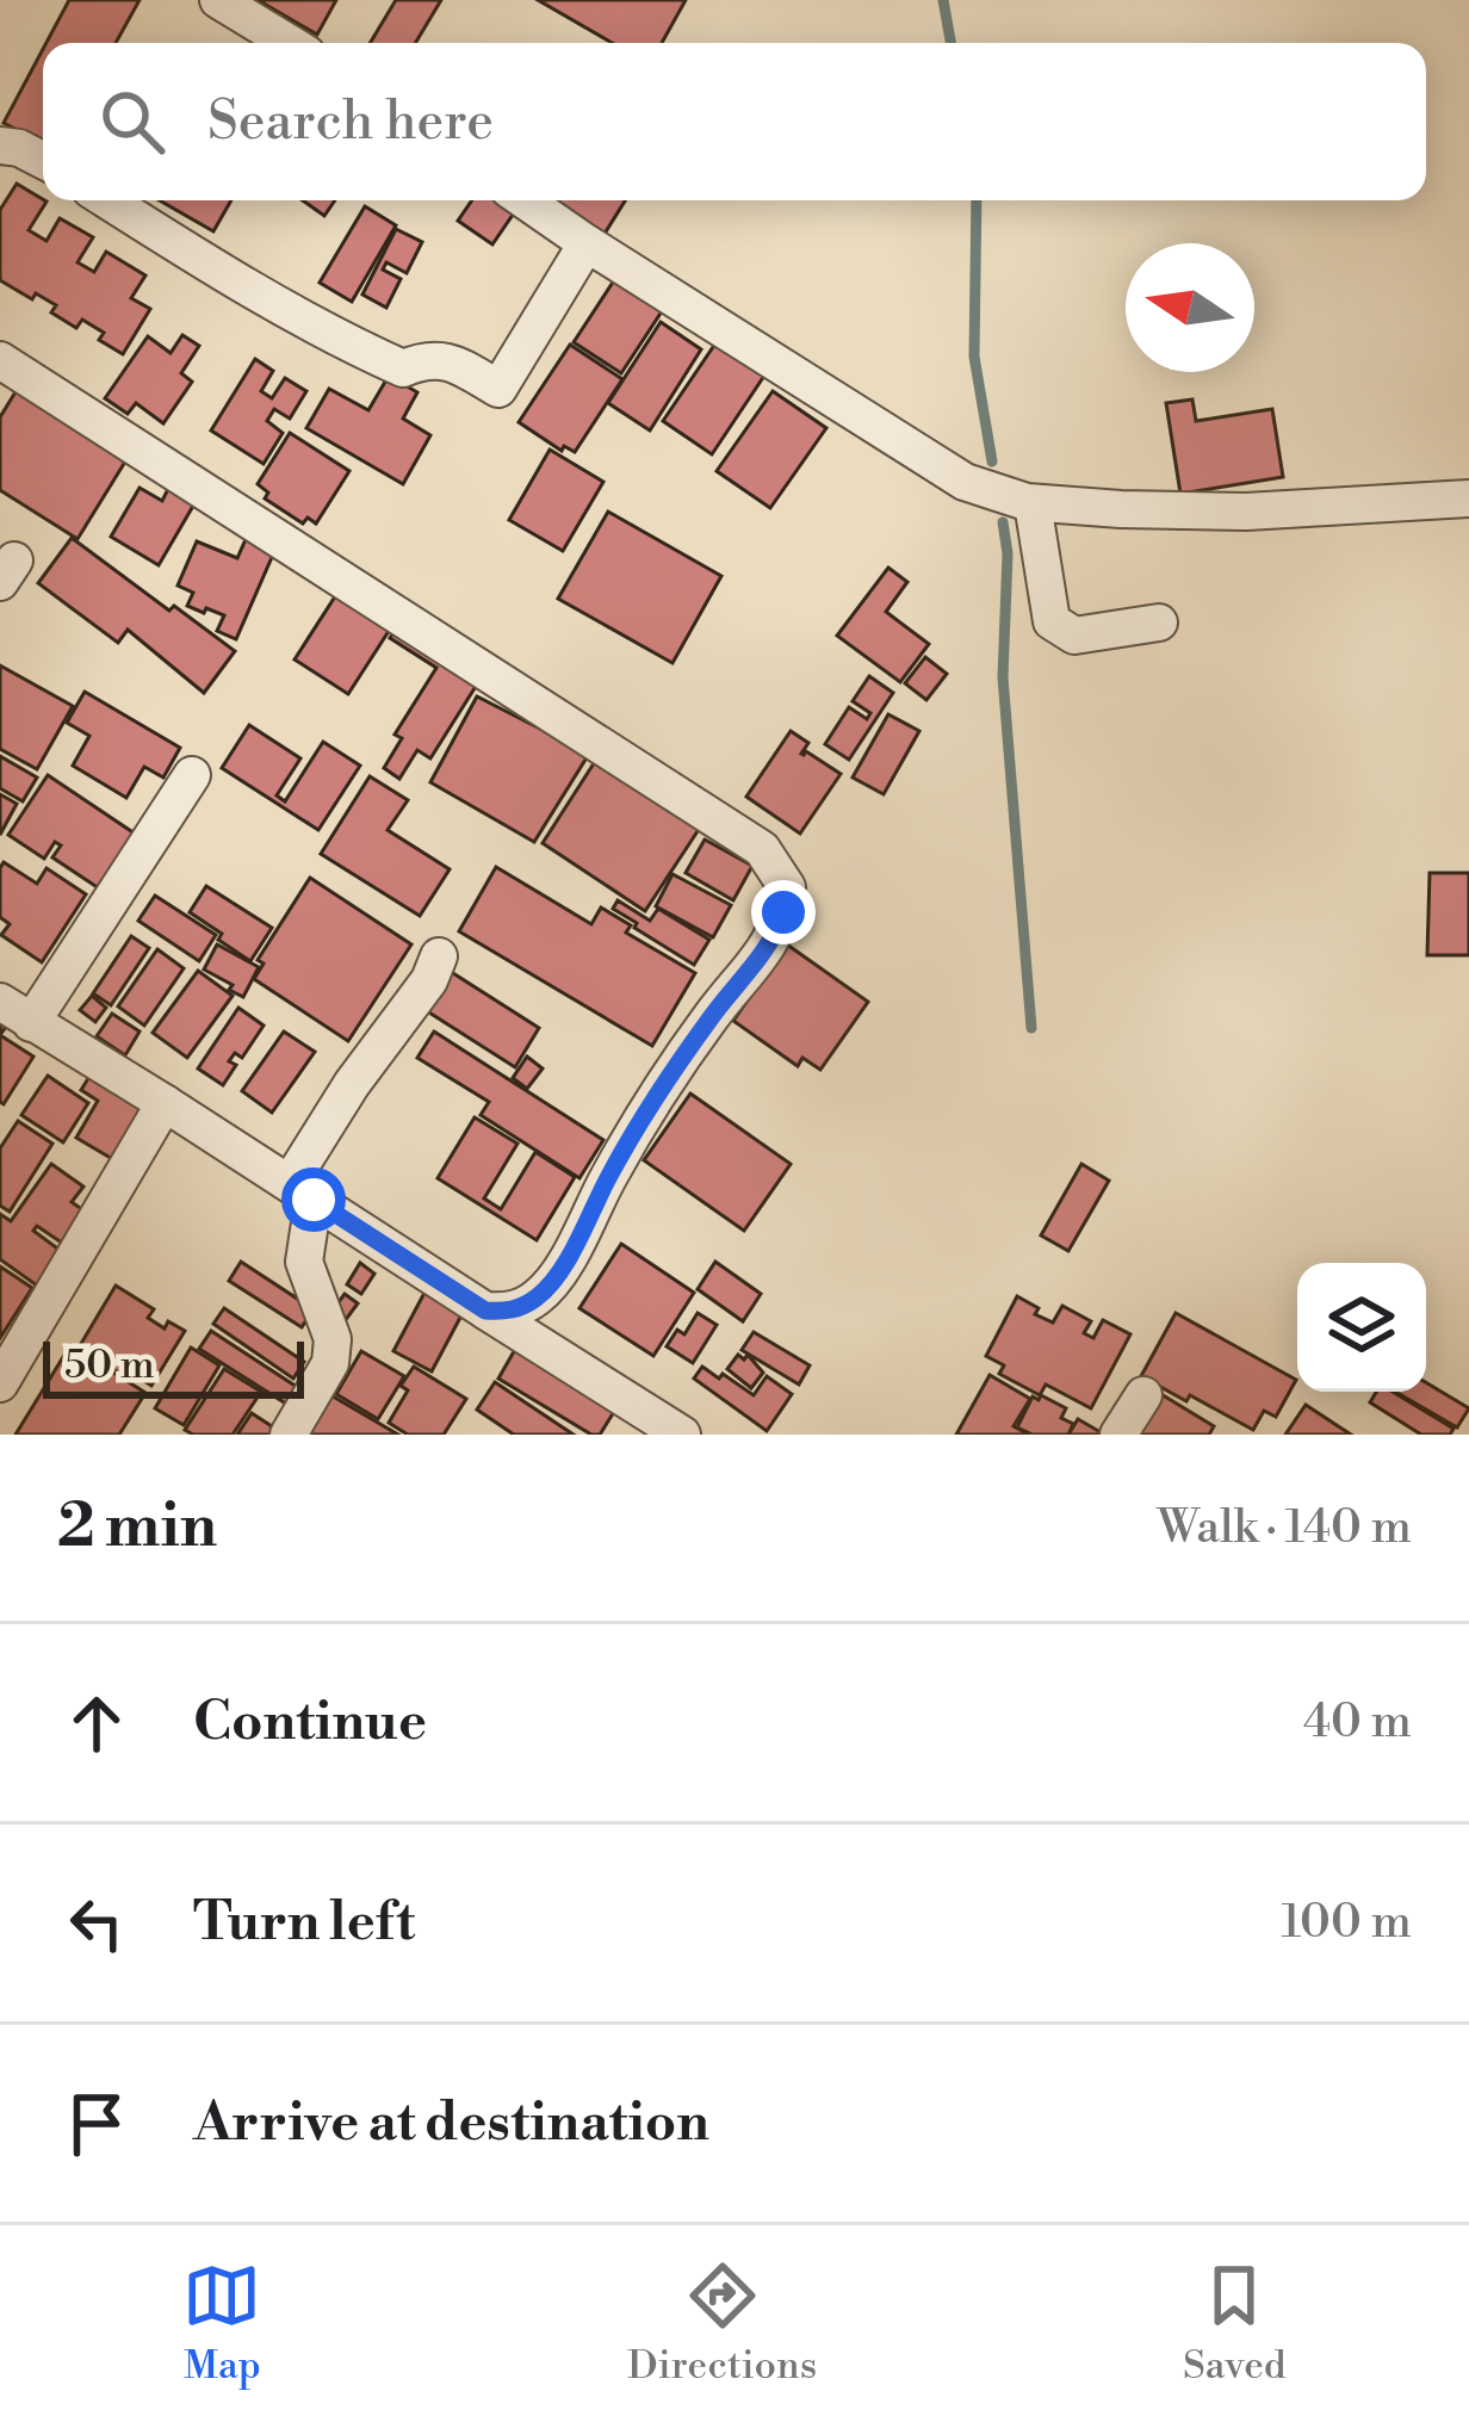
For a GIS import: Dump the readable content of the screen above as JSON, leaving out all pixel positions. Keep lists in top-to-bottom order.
{
  "scale_bar": "50 m",
  "north": "left",
  "page": {
    "search": "Search here",
    "scale": "50 m",
    "heading": ["2 min", "Walk · 140 m"],
    "list": [
      ["Continue", "40 m"],
      ["Turn left", "100 m"],
      "Arrive at destination"
    ],
    "nav": ["Map", "Directions", "Saved"]
  }
}
